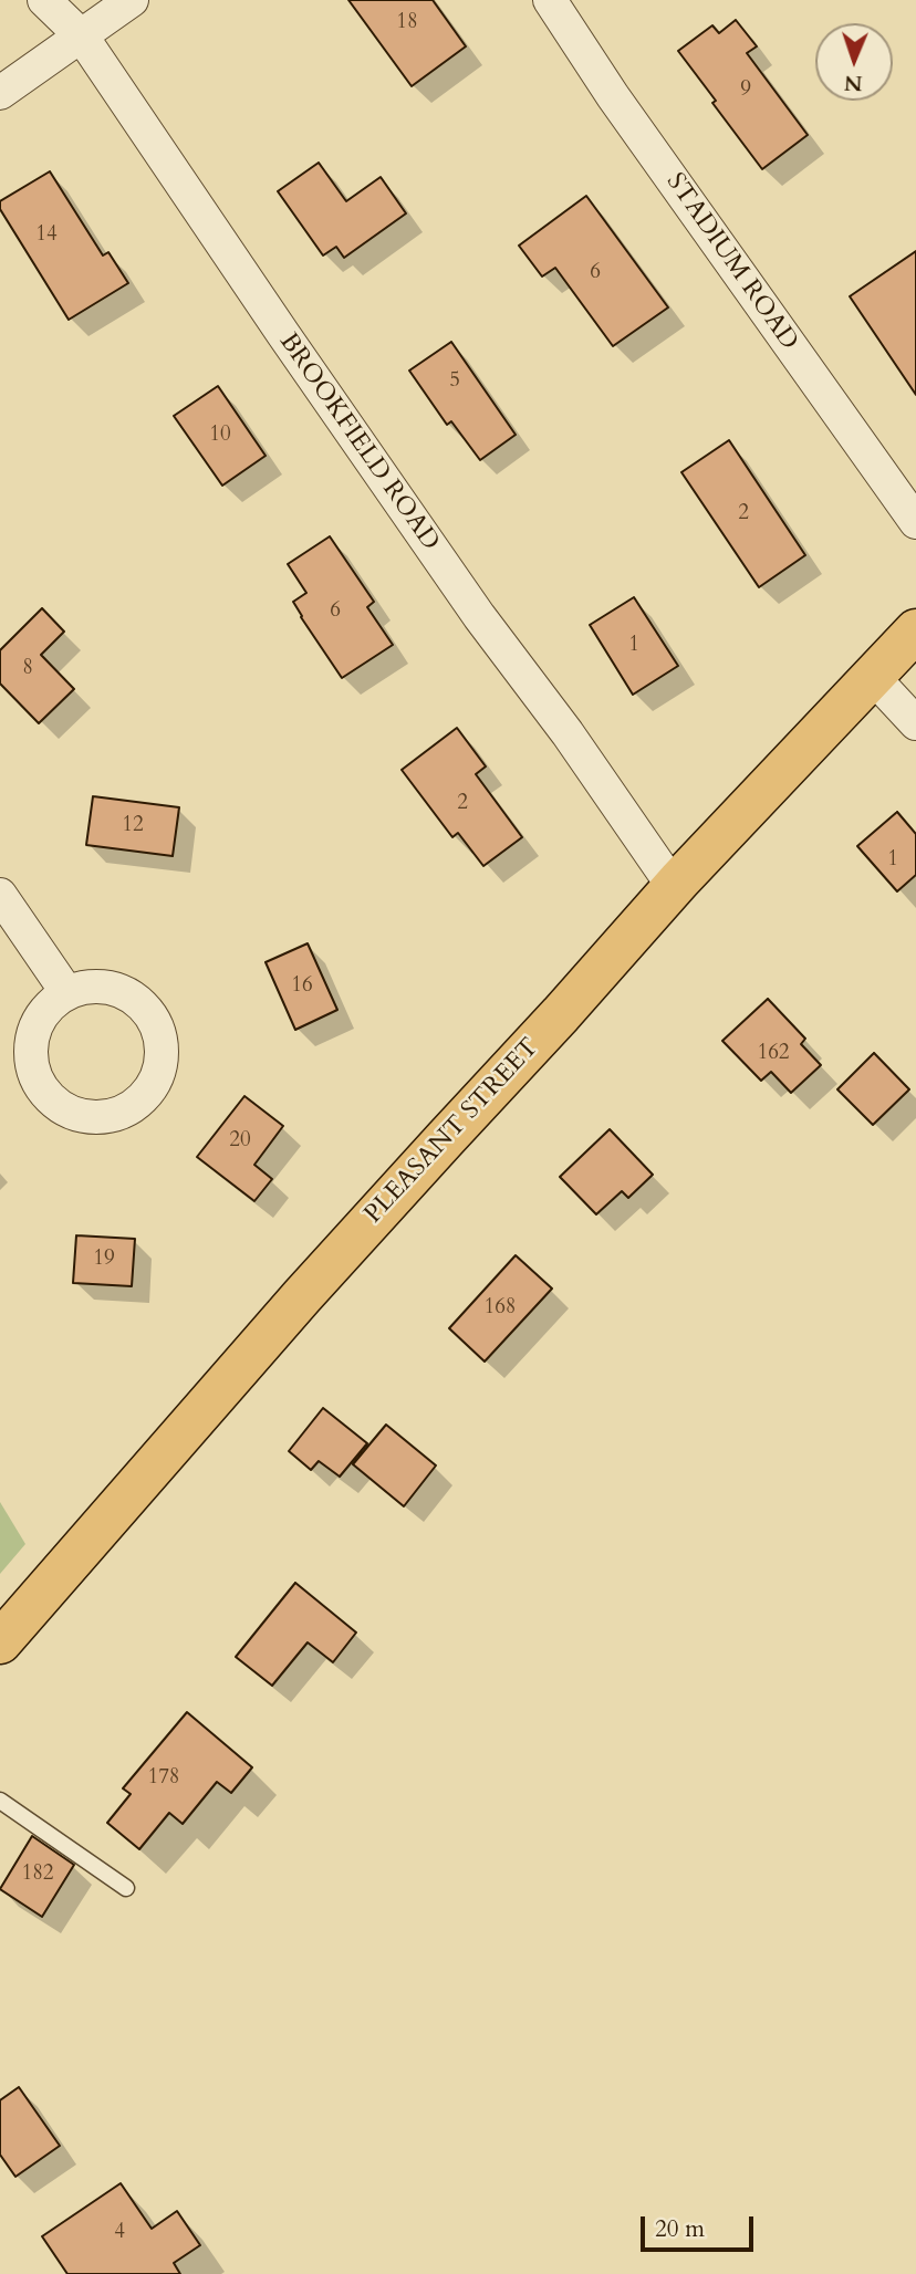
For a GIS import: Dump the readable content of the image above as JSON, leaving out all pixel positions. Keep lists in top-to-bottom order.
{
  "streets": {
    "main road": ["PLEASANT STREET"],
    "street": ["STADIUM ROAD", "BROOKFIELD ROAD"]
  },
  "crossings": [
    ["BROOKFIELD ROAD", "PLEASANT STREET"]
  ],
  "house_numbers": [
    "18",
    "9",
    "14",
    "6",
    "5",
    "10",
    "2",
    "6",
    "1",
    "8",
    "2",
    "12",
    "1",
    "16",
    "162",
    "20",
    "19",
    "168",
    "178",
    "182",
    "4"
  ],
  "scale_bar": "20 m",
  "north": "bottom"
}
